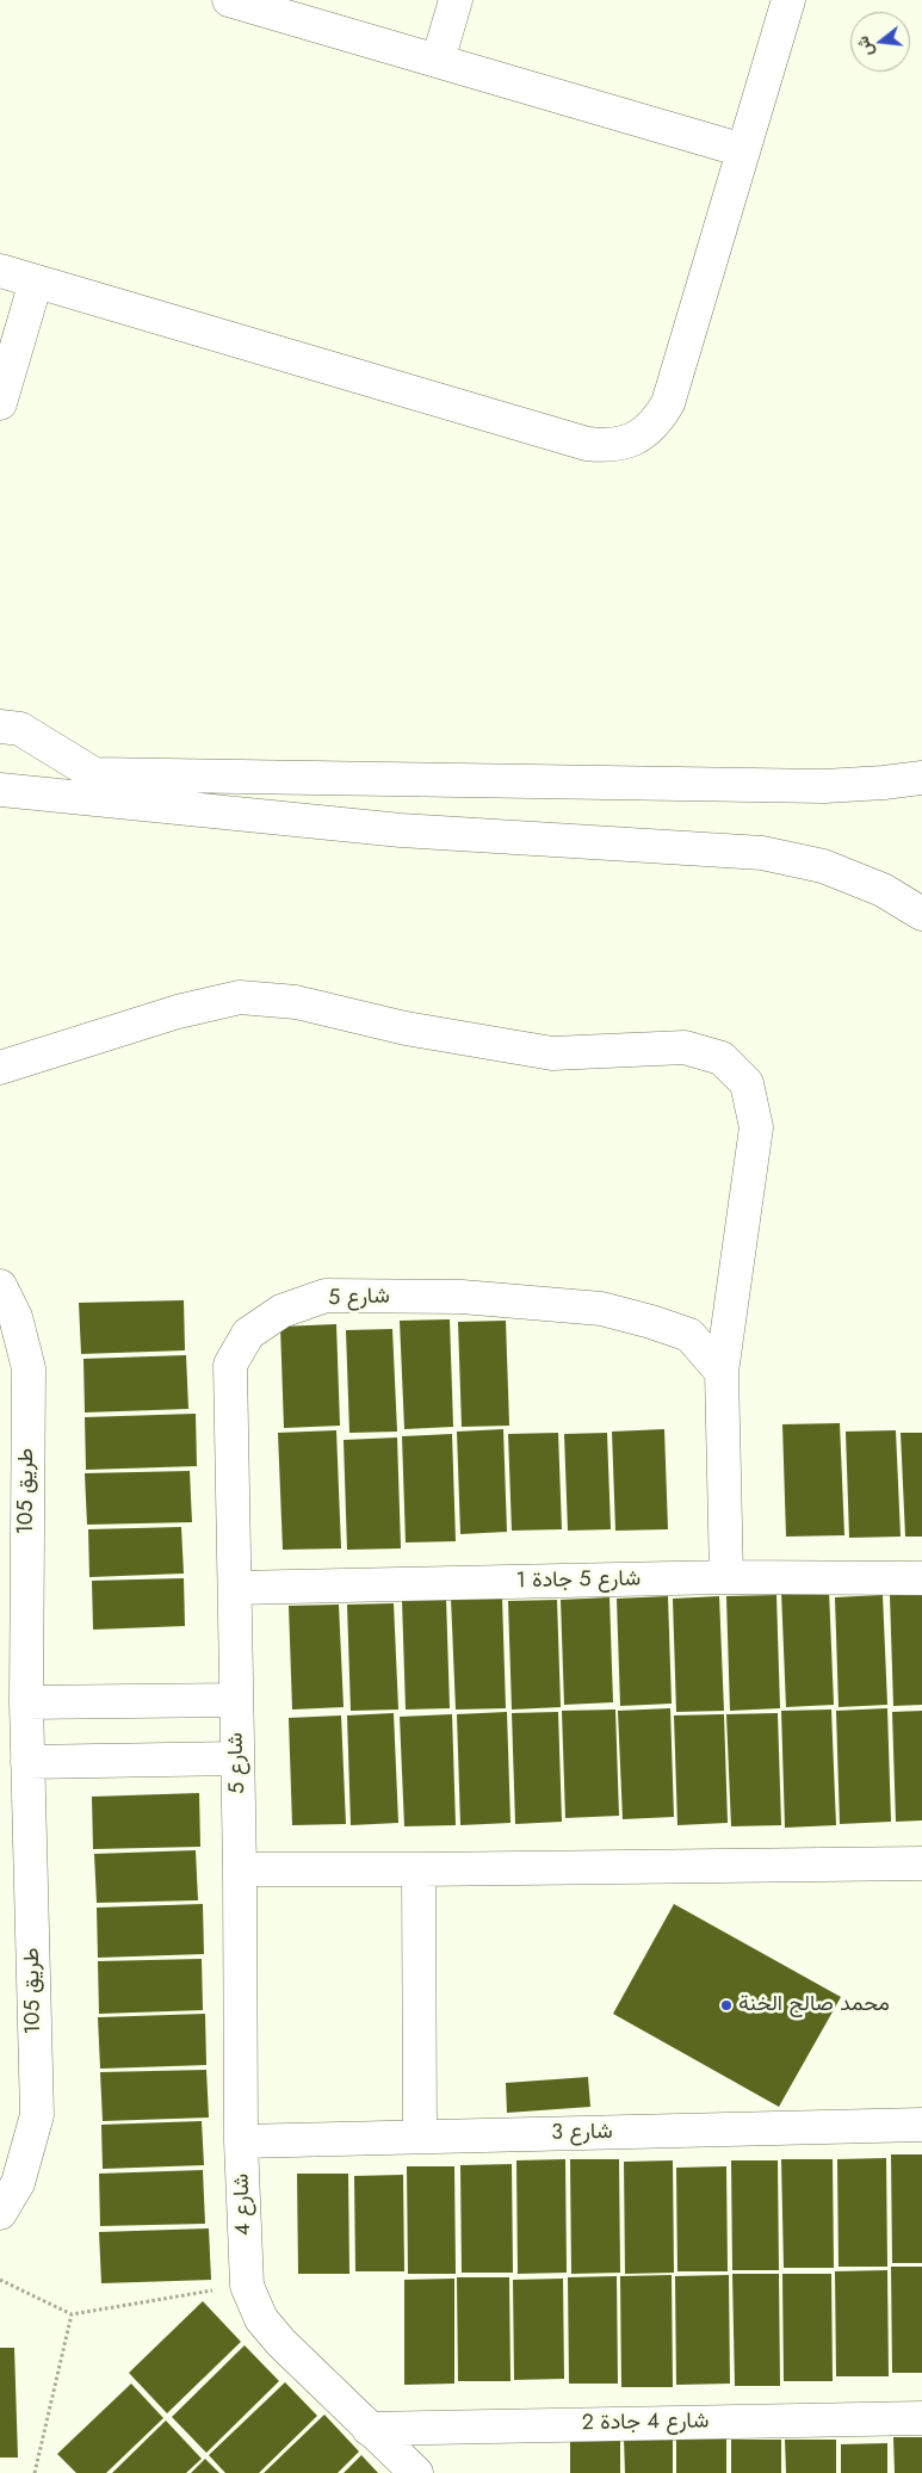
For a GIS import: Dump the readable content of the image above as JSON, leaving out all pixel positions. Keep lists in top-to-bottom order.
{
  "streets": {
    "street": [
      "شارع 5",
      "طريق 105",
      "شارع 5 جادة 1",
      "شارع 3",
      "شارع 4",
      "شارع 4 جادة 2"
    ]
  },
  "crossings": [
    ["شارع 5", "شارع 5 جادة 1"],
    ["شارع 5", "شارع 4"],
    ["شارع 3", "شارع 4"],
    ["شارع 4", "شارع 4 جادة 2"]
  ],
  "places": ["محمد صالح الخنة"],
  "north": "left"
}
